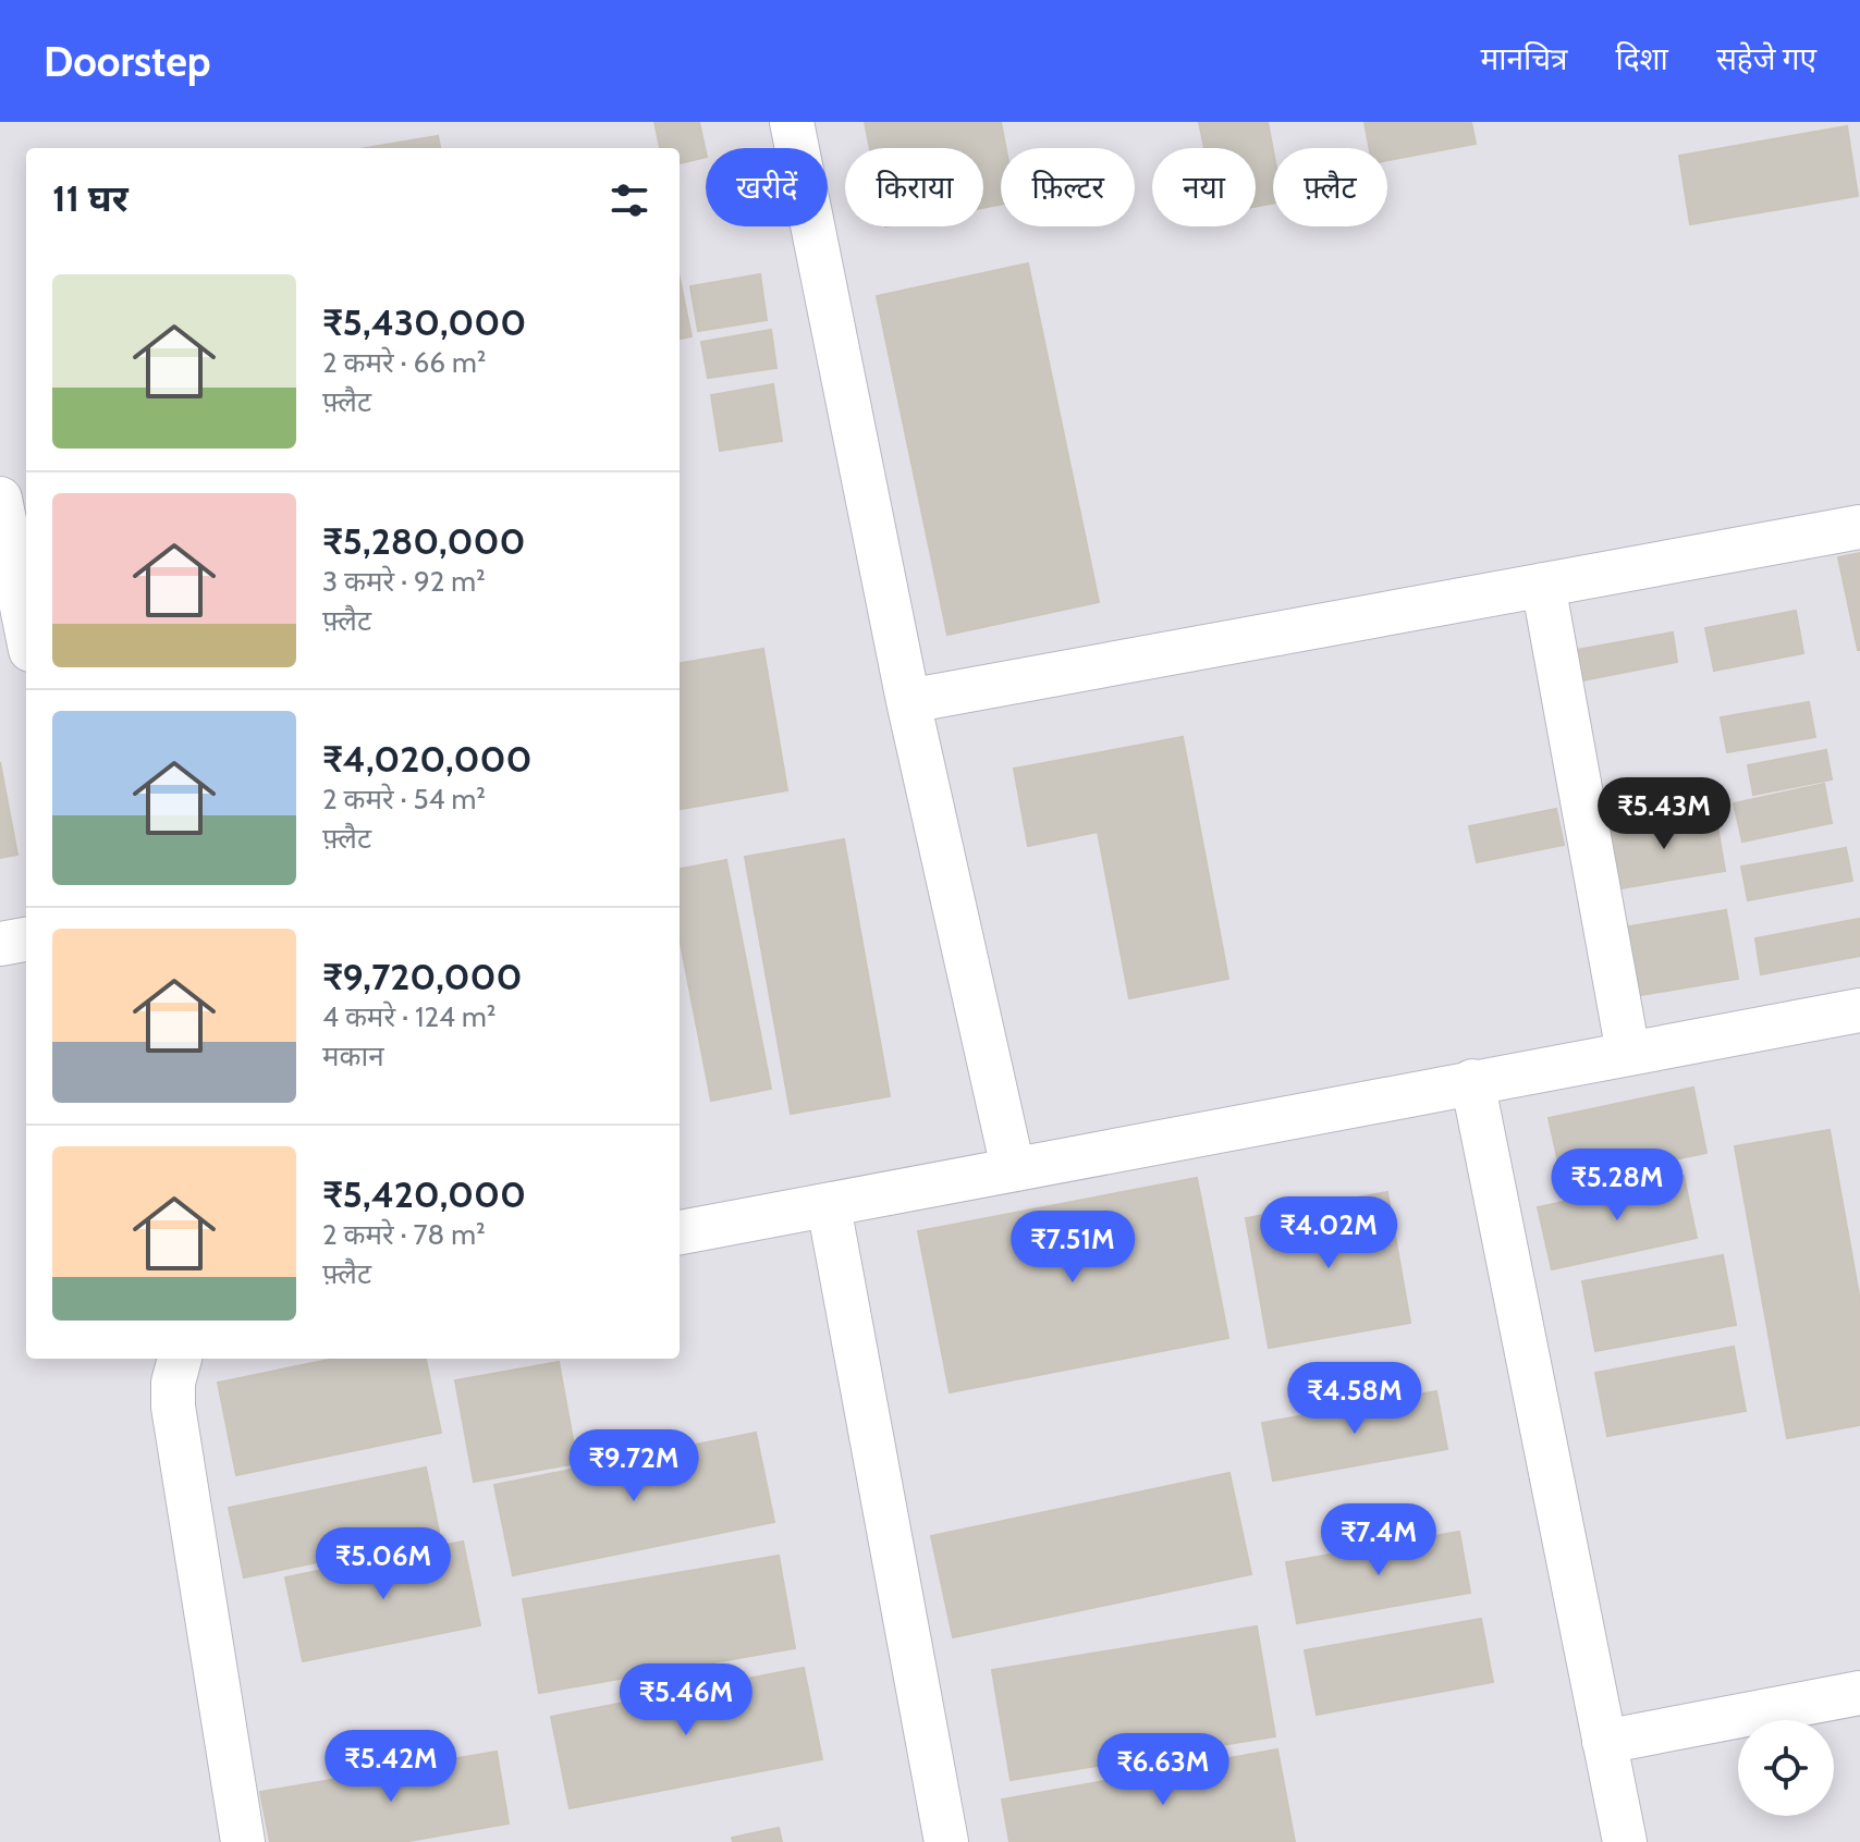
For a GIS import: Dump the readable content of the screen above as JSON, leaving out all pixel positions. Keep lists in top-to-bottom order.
{
  "page": {
    "header": "Doorstep",
    "nav": ["मानचित्र", "दिशा", "सहेजे गए"],
    "chip": [
      "खरीदें",
      "किराया",
      "फ़िल्टर",
      "नया",
      "फ़्लैट"
    ],
    "heading": "11 घर",
    "list": [
      {
        "name": "₹5,430,000",
        "note": "2 कमरे · 66 m² · फ़्लैट"
      },
      {
        "name": "₹5,280,000",
        "note": "3 कमरे · 92 m² · फ़्लैट"
      },
      {
        "name": "₹4,020,000",
        "note": "2 कमरे · 54 m² · फ़्लैट"
      },
      {
        "name": "₹9,720,000",
        "note": "4 कमरे · 124 m² · मकान"
      },
      {
        "name": "₹5,420,000",
        "note": "2 कमरे · 78 m² · फ़्लैट"
      }
    ],
    "price": [
      "₹5.43M",
      "₹5.28M",
      "₹4.02M",
      "₹7.51M",
      "₹4.58M",
      "₹9.72M",
      "₹7.4M",
      "₹5.06M",
      "₹5.46M",
      "₹5.42M",
      "₹6.63M"
    ]
  }
}
